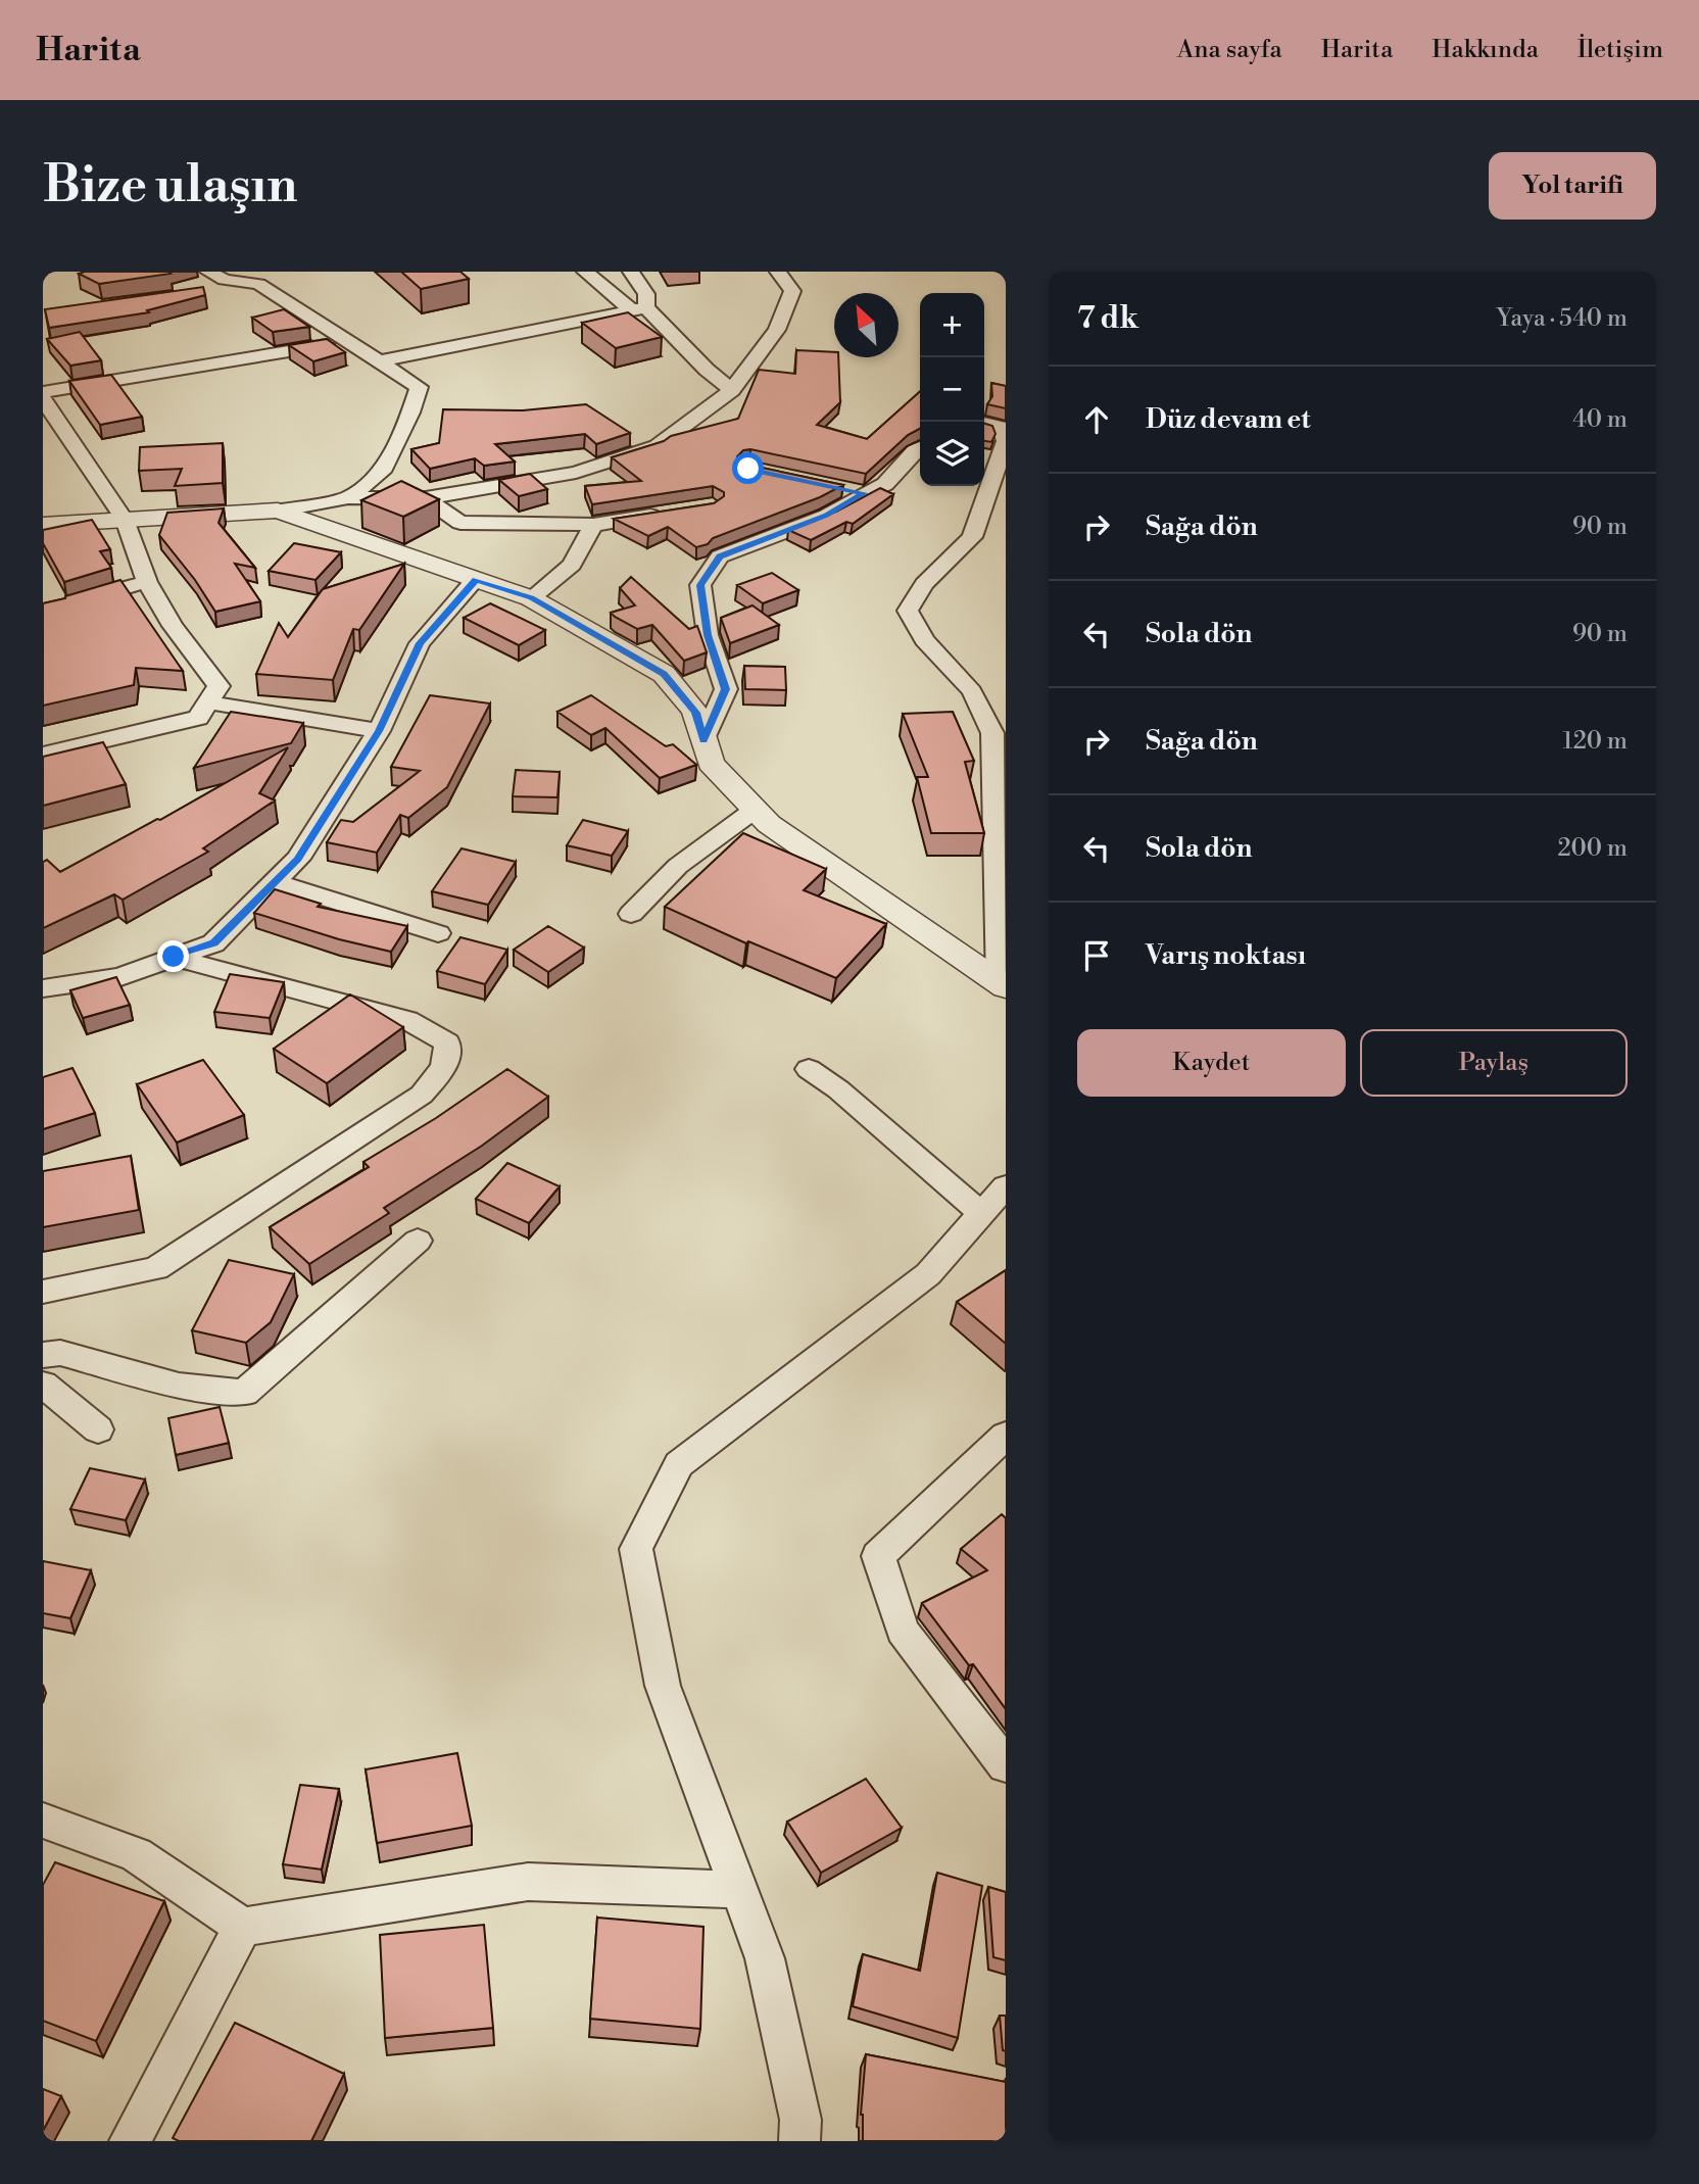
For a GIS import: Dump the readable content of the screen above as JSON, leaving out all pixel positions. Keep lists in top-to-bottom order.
{
  "north": "top left",
  "page": {
    "header": "Harita",
    "nav": [
      "Ana sayfa",
      "Harita",
      "Hakkında",
      "İletişim"
    ],
    "buttons": [
      "Yol tarifi",
      ["Kaydet", "Paylaş"]
    ],
    "title": "Bize ulaşın",
    "heading": ["7 dk", "Yaya · 540 m"],
    "map_buttons": ["+", "−"],
    "list": [
      ["Düz devam et", "40 m"],
      ["Sağa dön", "90 m"],
      ["Sola dön", "90 m"],
      ["Sağa dön", "120 m"],
      ["Sola dön", "200 m"],
      "Varış noktası"
    ]
  }
}
